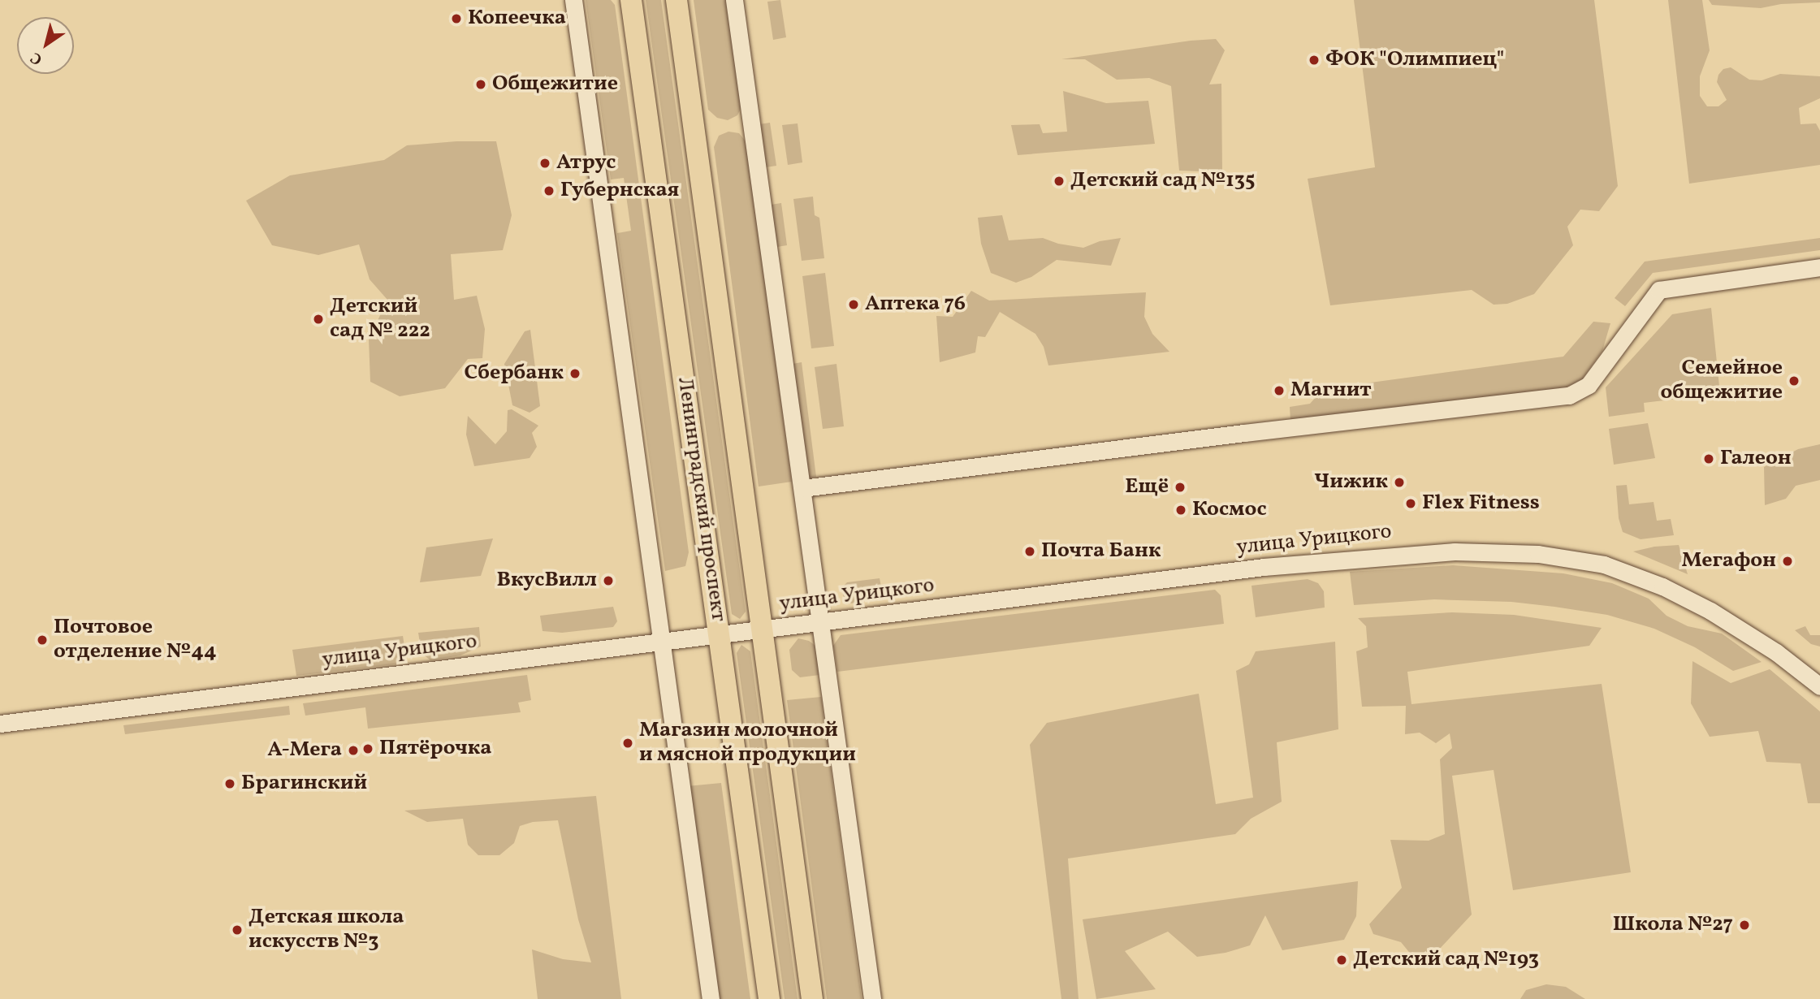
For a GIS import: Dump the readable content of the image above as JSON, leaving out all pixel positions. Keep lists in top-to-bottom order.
{
  "streets": {
    "main road": ["Ленинградский проспект"],
    "street": ["улица Урицкого"]
  },
  "crossings": [
    ["Ленинградский проспект", "улица Урицкого"]
  ],
  "places": [
    "Копеечка",
    "ФОК \"Олимпиец\"",
    "Общежитие",
    "Атрус",
    "Детский сад №135",
    "Губернская",
    "Аптека 76",
    "Детский сад № 222",
    "Сбербанк",
    "Семейное общежитие",
    "Магнит",
    "Галеон",
    "Чижик",
    "Ещё",
    "Flex Fitness",
    "Космос",
    "Почта Банк",
    "Мегафон",
    "ВкусВилл",
    "Почтовое отделение №44",
    "Магазин молочной и мясной продукции",
    "Пятёрочка",
    "А-Мега",
    "Брагинский",
    "Школа №27",
    "Детская школа искусств №3",
    "Детский сад №193"
  ],
  "north": "bottom left"
}
